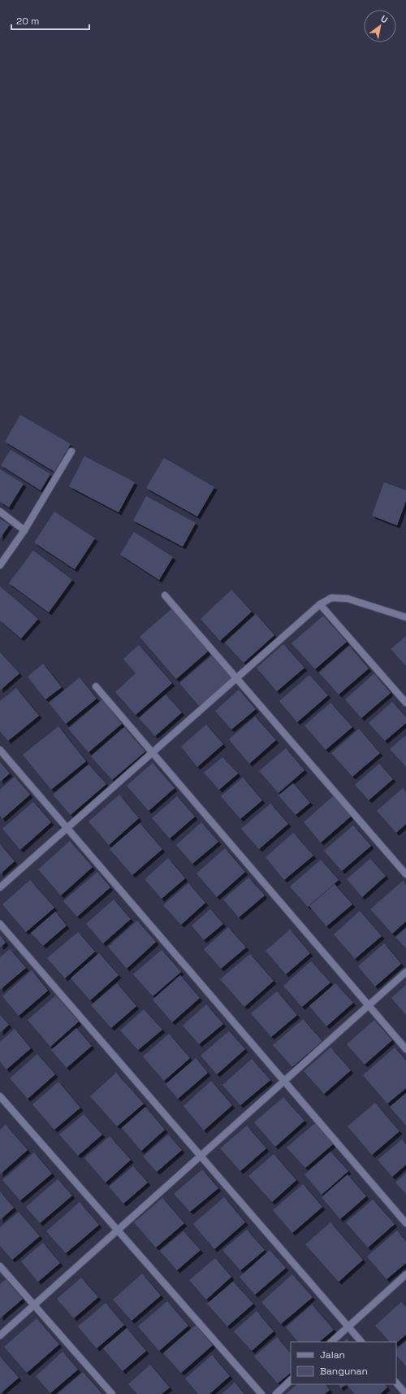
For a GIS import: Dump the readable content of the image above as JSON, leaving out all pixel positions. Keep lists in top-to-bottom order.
{
  "legend": ["Jalan", "Bangunan"],
  "scale_bar": "20 m",
  "north": "top right"
}
